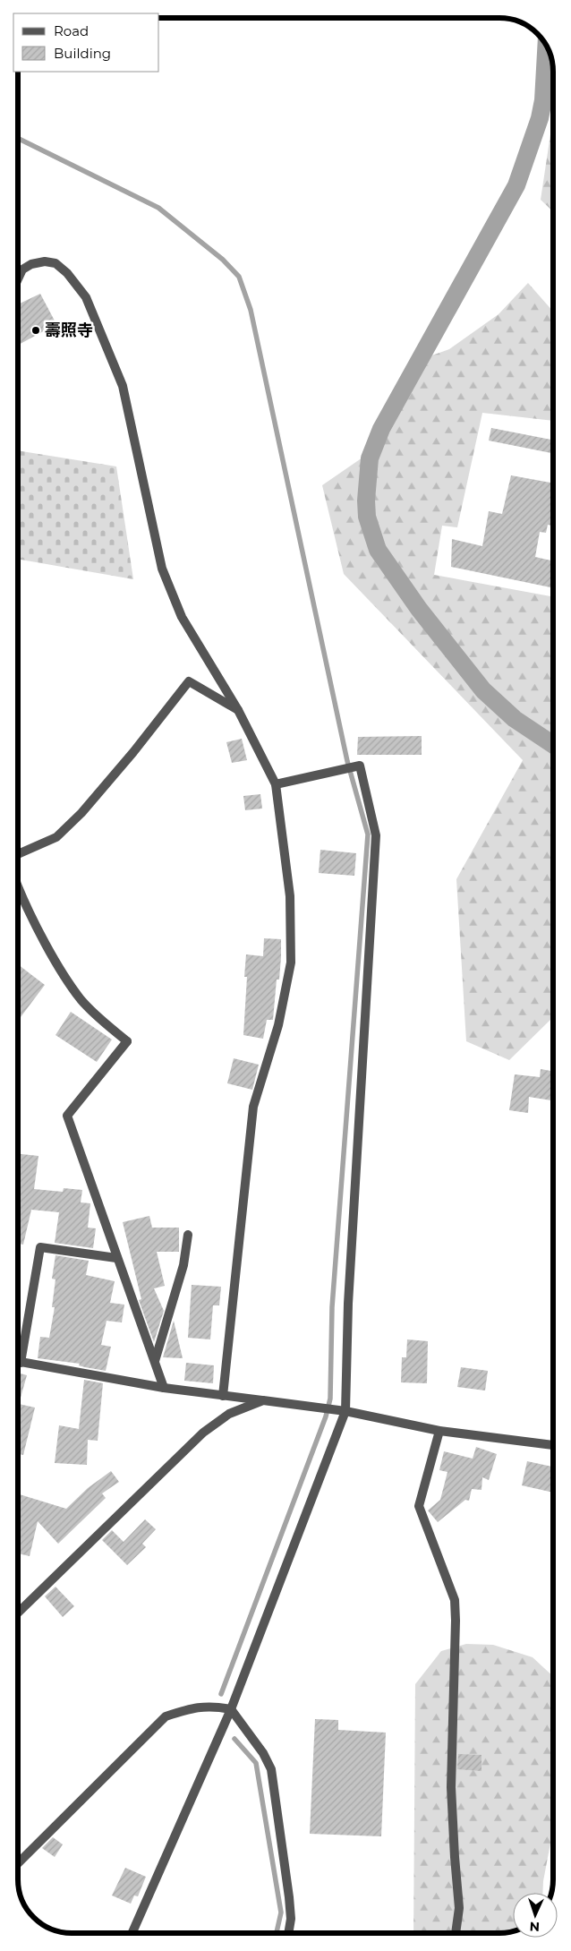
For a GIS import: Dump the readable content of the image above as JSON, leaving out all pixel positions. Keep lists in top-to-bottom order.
{
  "places": ["壽照寺"],
  "legend": ["Road", "Building"],
  "north": "bottom"
}
